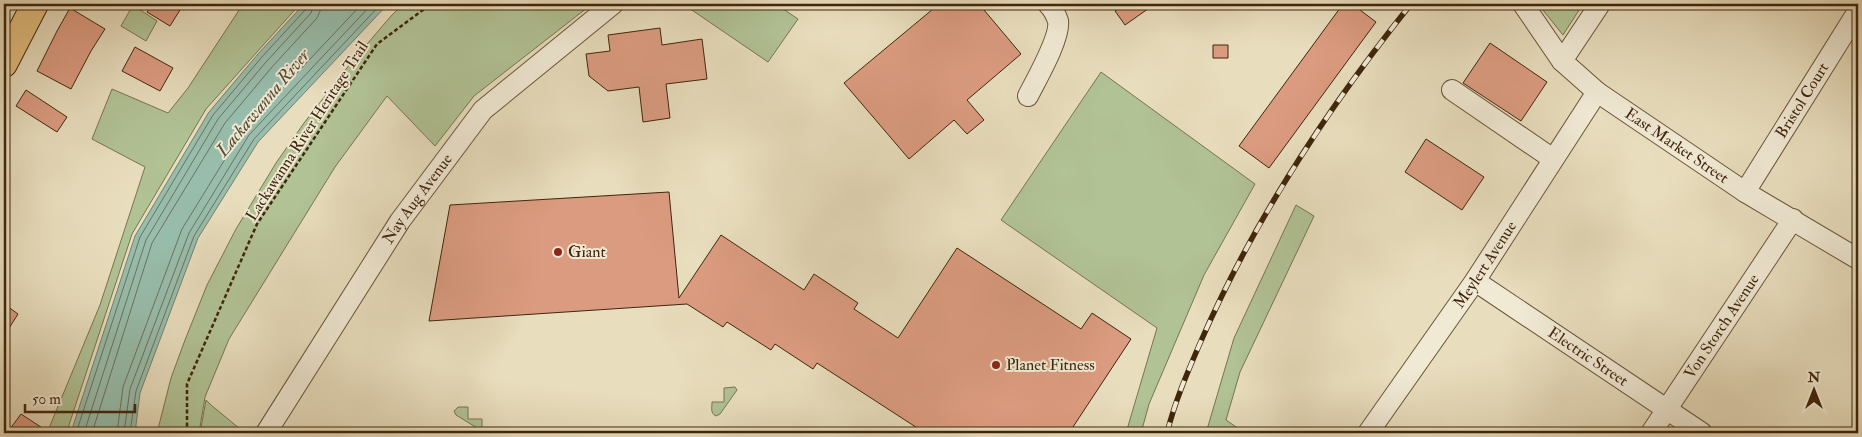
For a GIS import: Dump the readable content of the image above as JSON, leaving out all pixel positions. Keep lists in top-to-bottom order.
{
  "streets": {
    "street": [
      "Bristol Court",
      "East Market Street",
      "Nay Aug Avenue",
      "Meylert Avenue",
      "Von Storch Avenue",
      "Electric Street"
    ],
    "path": ["Lackawanna River Heritage Trail"]
  },
  "crossings": [
    ["Bristol Court", "East Market Street"],
    ["East Market Street", "Meylert Avenue"],
    ["East Market Street", "Von Storch Avenue"],
    ["Meylert Avenue", "Electric Street"],
    ["Von Storch Avenue", "Electric Street"]
  ],
  "water": ["Lackawanna River"],
  "places": ["Giant", "Planet Fitness"],
  "scale_bar": "50 m",
  "north": "top"
}
